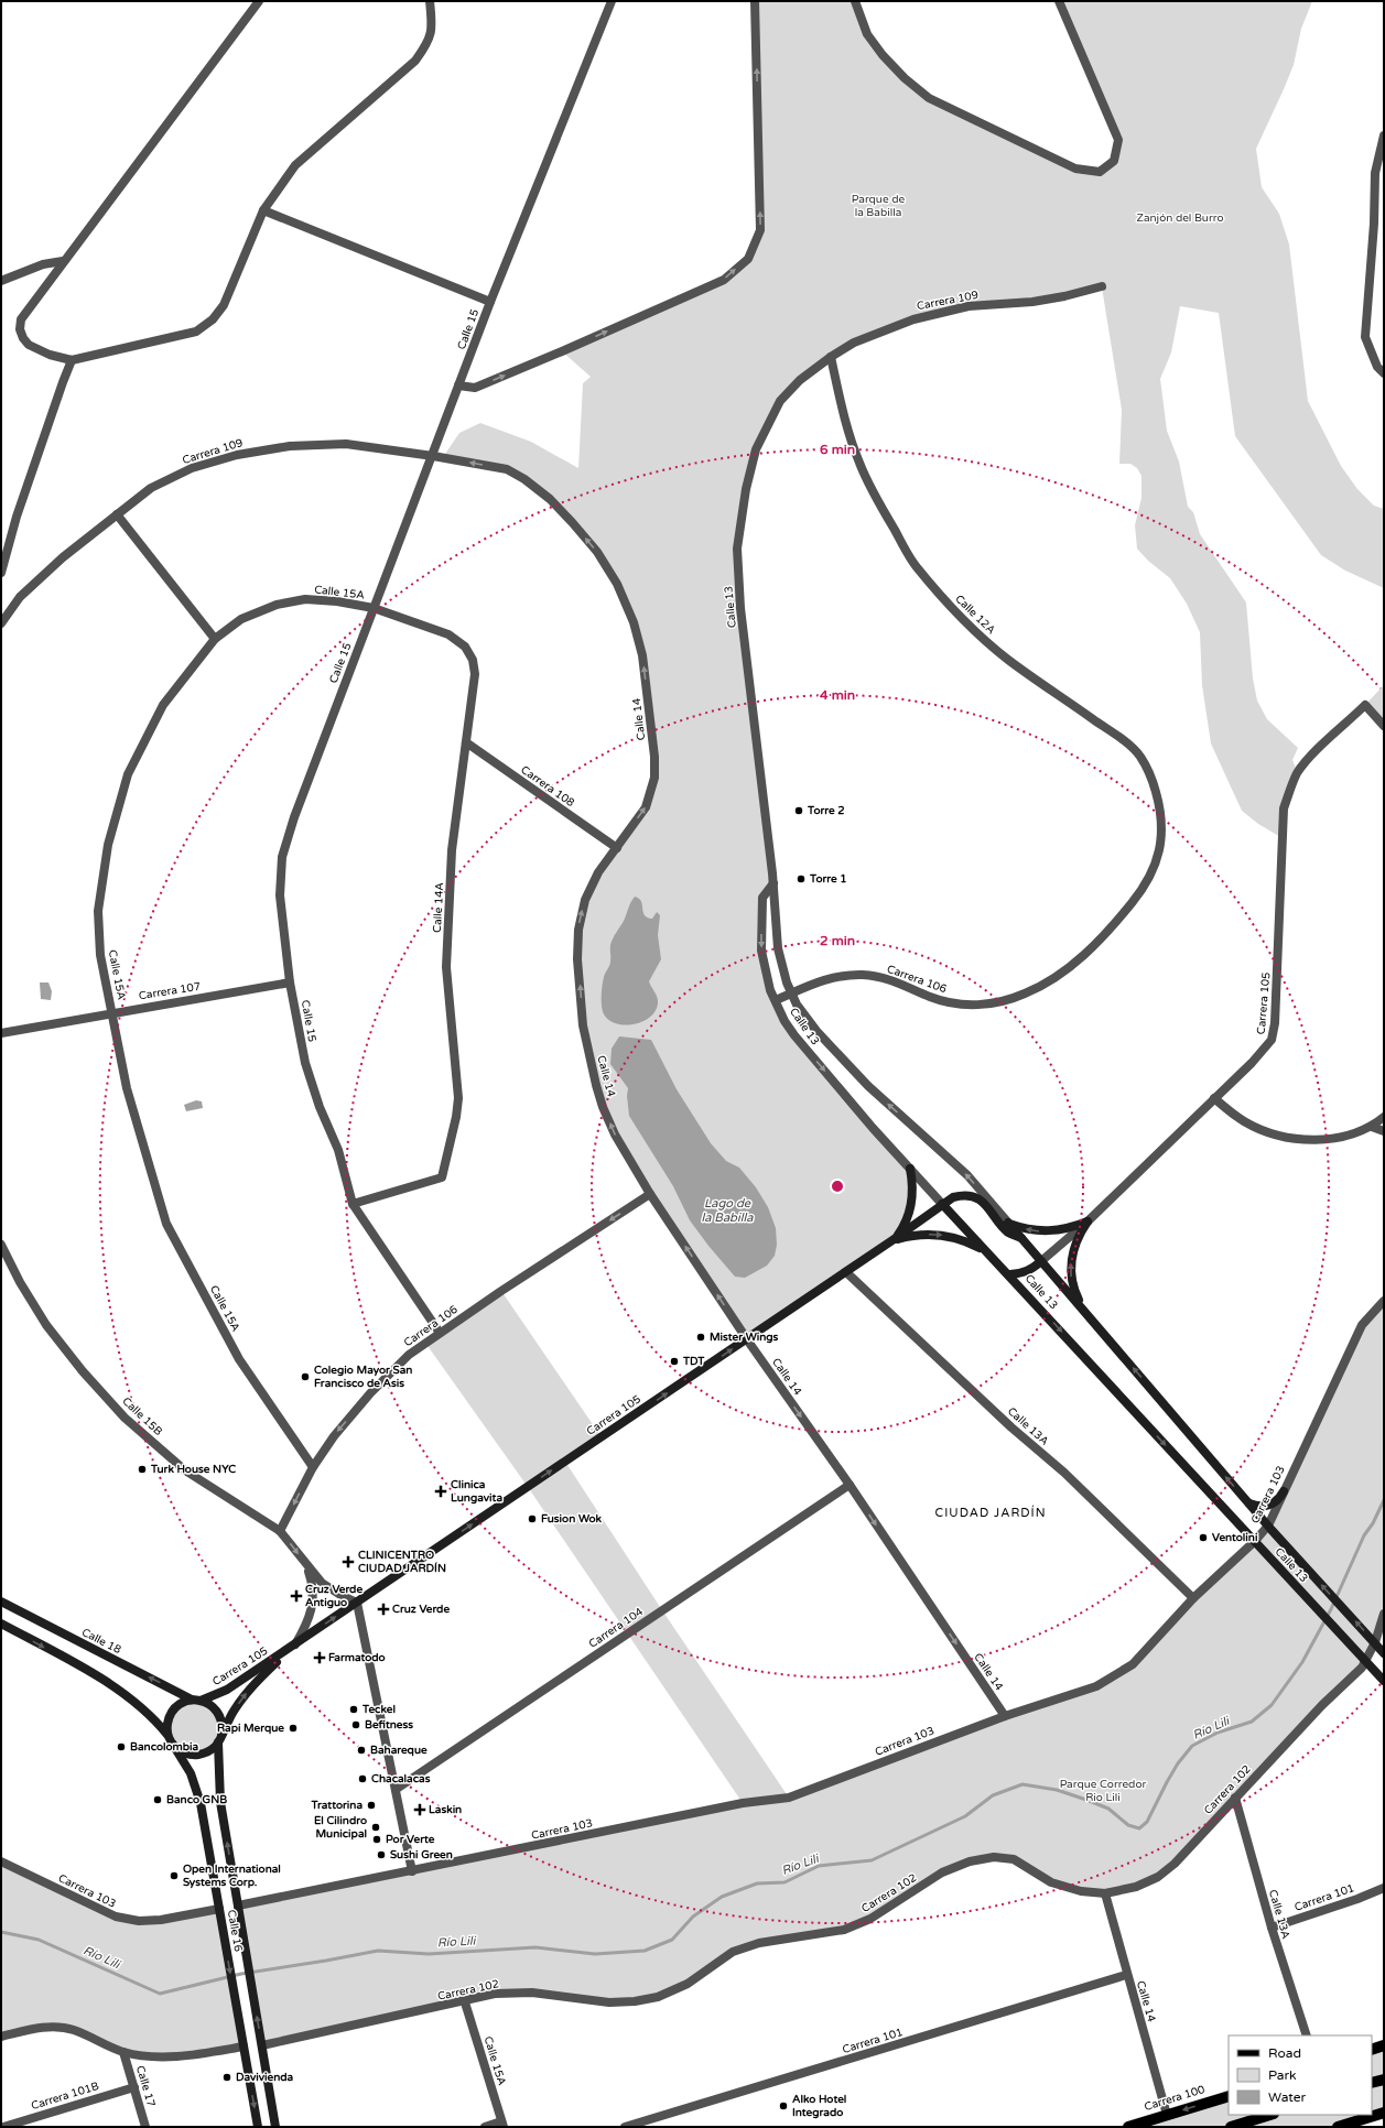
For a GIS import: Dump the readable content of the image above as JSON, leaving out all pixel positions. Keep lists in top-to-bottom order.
{
  "streets": {
    "main road": [
      "Calle 13",
      "Carrera 105",
      "Calle 18",
      "Calle 16",
      "Carrera 100"
    ],
    "street": [
      "Carrera 109",
      "Calle 15",
      "Calle 15A",
      "Calle 12A",
      "Calle 14",
      "Carrera 108",
      "Calle 14A",
      "Carrera 106",
      "Carrera 107",
      "Calle 15B",
      "Calle 13A",
      "Carrera 103",
      "Carrera 104",
      "Carrera 102",
      "Carrera 101",
      "Calle 17",
      "Carrera 101B"
    ]
  },
  "crossings": [
    ["Carrera 109", "Calle 15"],
    ["Carrera 109", "Calle 13"],
    ["Carrera 109", "Calle 12A"],
    ["Carrera 109", "Calle 14"],
    ["Calle 15", "Calle 15A"],
    ["Calle 15", "Calle 14"],
    ["Calle 15", "Calle 14A"],
    ["Calle 15", "Carrera 106"],
    ["Calle 15", "Carrera 107"],
    ["Calle 15A", "Calle 14A"],
    ["Calle 15A", "Carrera 106"],
    ["Calle 15A", "Carrera 107"],
    ["Calle 15A", "Carrera 102"],
    ["Calle 13", "Calle 12A"],
    ["Calle 13", "Carrera 106"],
    ["Calle 13", "Carrera 105"],
    ["Calle 13", "Carrera 103"],
    ["Calle 13", "Carrera 102"],
    ["Calle 12A", "Carrera 106"],
    ["Calle 14", "Carrera 108"],
    ["Calle 14", "Carrera 106"],
    ["Calle 14", "Carrera 105"],
    ["Calle 14", "Carrera 103"],
    ["Calle 14", "Carrera 104"],
    ["Calle 14", "Carrera 102"],
    ["Calle 14", "Carrera 101"],
    ["Calle 14", "Carrera 100"],
    ["Carrera 108", "Calle 14A"],
    ["Carrera 106", "Calle 15B"],
    ["Carrera 105", "Calle 15B"],
    ["Carrera 105", "Calle 13A"],
    ["Carrera 105", "Calle 18"],
    ["Carrera 105", "Calle 16"],
    ["Calle 13A", "Carrera 103"],
    ["Calle 13A", "Carrera 102"],
    ["Calle 13A", "Carrera 101"],
    ["Carrera 103", "Calle 16"],
    ["Calle 18", "Calle 16"],
    ["Carrera 102", "Calle 16"],
    ["Calle 17", "Carrera 101B"]
  ],
  "one_way": ["Carrera 106", "Carrera 105", "Carrera 100"],
  "districts": ["CIUDAD JARDÍN"],
  "water": ["Lago de la Babilla", "Río Lili"],
  "parks": ["Parque de la Babilla", "Zanjón del Burro", "Parque Corredor Rio Lili"],
  "places": {
    "other": [
      "Torre 2",
      "Torre 1",
      "Mister Wings",
      "TDT",
      "Colegio Mayor San Francisco de Asis",
      "Turk House NYC",
      "Fusion Wok",
      "Ventolini",
      "Teckel",
      "Befitness",
      "Rapi Merque",
      "Bancolombia",
      "Bahareque",
      "Chacalacas",
      "Banco GNB",
      "Trattorina",
      "El Cilindro Municipal",
      "Por Verte",
      "Sushi Green",
      "Open International Systems Corp.",
      "Davivienda",
      "Alko Hotel Integrado"
    ],
    "health": [
      "Clinica Lungavita",
      "CLINICENTRO CIUDAD JARDÍN",
      "Cruz Verde Antiguo",
      "Cruz Verde",
      "Farmatodo",
      "Laskin"
    ]
  },
  "legend": ["Road", "Park", "Water"],
  "rings": ["6 min", "4 min", "2 min"]
}
